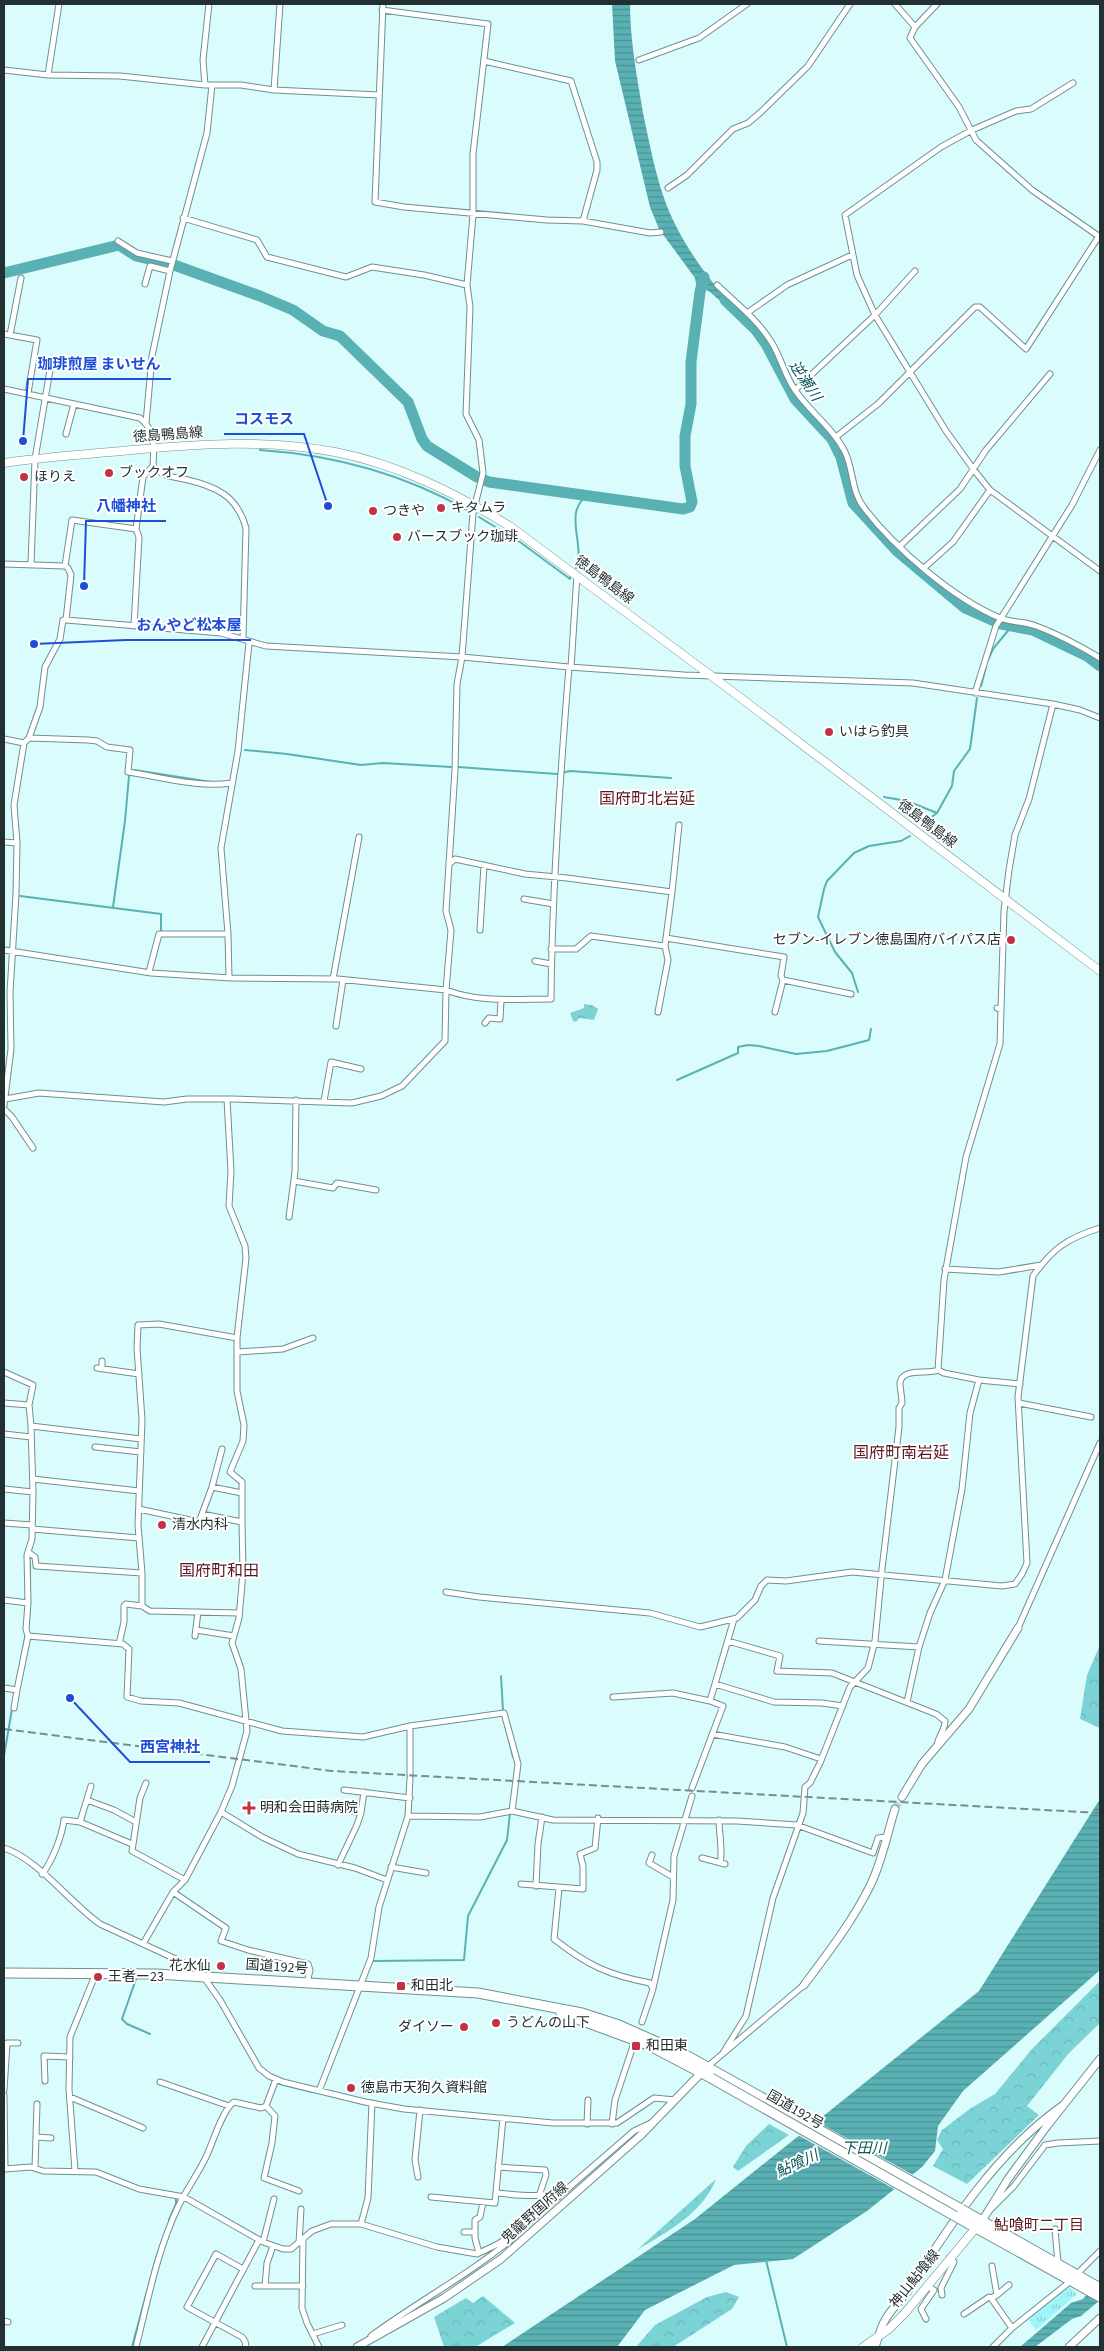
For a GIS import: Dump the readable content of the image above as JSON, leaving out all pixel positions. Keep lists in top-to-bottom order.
{
  "streets": {
    "highway": ["国道192号"],
    "main road": ["徳島鴨島線", "神山鮎喰線"],
    "street": ["鬼籠野国府線"]
  },
  "crossings": [
    ["国道192号", "鬼籠野国府線"],
    ["国道192号", "神山鮎喰線"]
  ],
  "districts": [
    "国府町北岩延",
    "国府町南岩延",
    "国府町和田",
    "鮎喰町二丁目"
  ],
  "water": ["逆瀬川", "下田川", "鮎喰川"],
  "places": {
    "other": [
      "珈琲煎屋 まいせん",
      "ブックオフ",
      "ほりえ",
      "コスモス",
      "キタムラ",
      "つきや",
      "バースブック珈琲",
      "八幡神社",
      "おんやど松本屋",
      "いはら釣具",
      "セブン-イレブン徳島国府バイパス店",
      "清水内科",
      "西宮神社",
      "花水仙",
      "王者ー23",
      "うどんの山下",
      "ダイソー",
      "徳島市天狗久資料館"
    ],
    "health": ["明和会田蒔病院"],
    "transit": ["和田北", "和田東"]
  }
}
